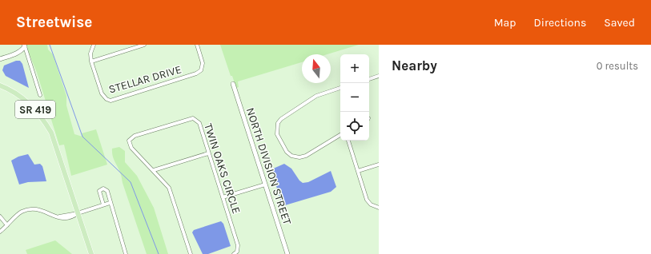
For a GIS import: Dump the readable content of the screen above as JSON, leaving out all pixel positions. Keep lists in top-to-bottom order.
{
  "streets": {
    "main road": ["SR 419"],
    "street": ["STELLAR DRIVE", "NORTH DIVISION STREET", "TWIN OAKS CIRCLE"]
  },
  "north": "top",
  "page": {
    "header": "Streetwise",
    "nav": ["Map", "Directions", "Saved"],
    "heading": ["Nearby", "0 results"],
    "map_buttons": ["+", "−"]
  }
}
